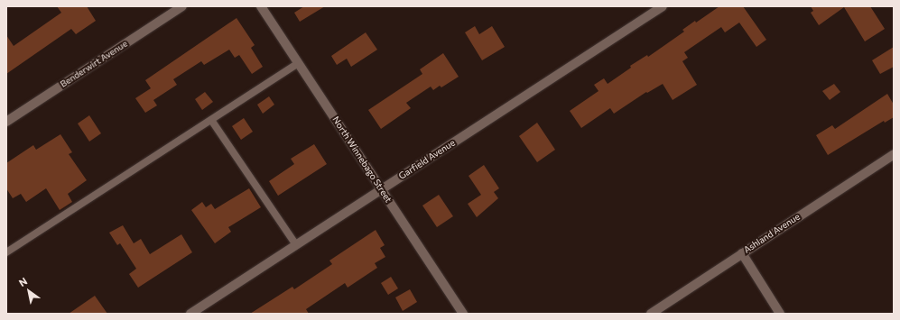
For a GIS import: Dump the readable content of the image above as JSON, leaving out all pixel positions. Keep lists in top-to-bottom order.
{
  "streets": {
    "street": [
      "Benderwirt Avenue",
      "North Winnebago Street",
      "Garfield Avenue",
      "Ashland Avenue"
    ]
  },
  "crossings": [
    ["North Winnebago Street", "Garfield Avenue"]
  ],
  "north": "top left"
}
